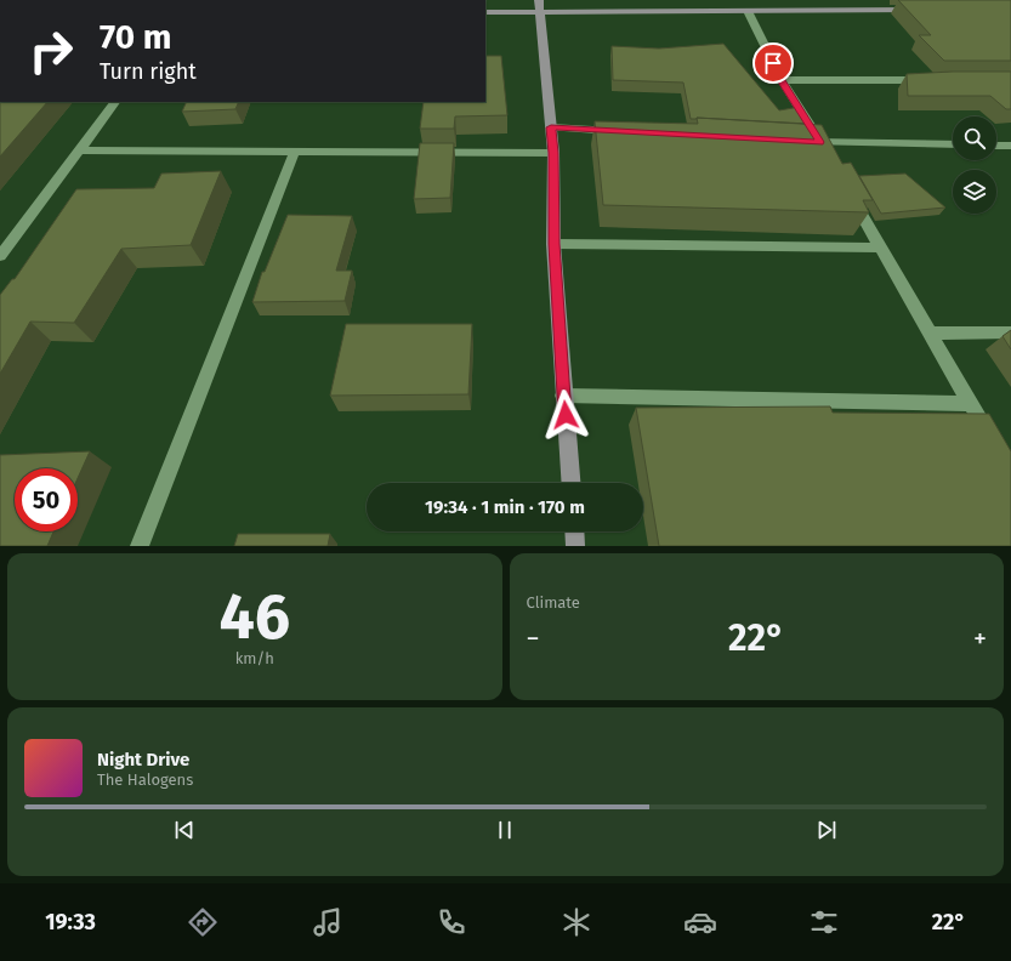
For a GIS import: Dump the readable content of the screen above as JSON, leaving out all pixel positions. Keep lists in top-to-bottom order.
{
  "page": {
    "turn": ["70 m", "Turn right"],
    "limit": "50",
    "trip": "19:34 · 1 min · 170 m",
    "tile": [
      ["46", "km/h"],
      "Climate"
    ],
    "heat": ["−", "22°", "+"],
    "song": ["Night Drive", "The Halogens"],
    "tabs": ["19:33", "22°"]
  }
}
